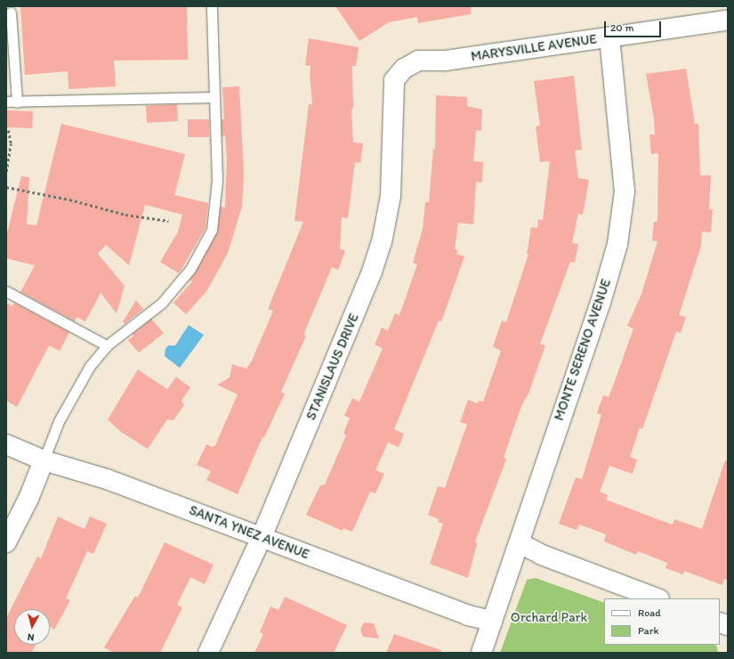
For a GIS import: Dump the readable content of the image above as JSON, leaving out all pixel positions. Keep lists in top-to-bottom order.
{
  "streets": {
    "street": [
      "MARYSVILLE AVENUE",
      "MONTE SERENO AVENUE",
      "STANISLAUS DRIVE",
      "SANTA YNEZ AVENUE"
    ]
  },
  "crossings": [
    ["MARYSVILLE AVENUE", "MONTE SERENO AVENUE"],
    ["MARYSVILLE AVENUE", "STANISLAUS DRIVE"],
    ["MONTE SERENO AVENUE", "SANTA YNEZ AVENUE"],
    ["STANISLAUS DRIVE", "SANTA YNEZ AVENUE"]
  ],
  "parks": ["Orchard Park"],
  "legend": ["Road", "Park"],
  "scale_bar": "20 m",
  "north": "bottom"
}
